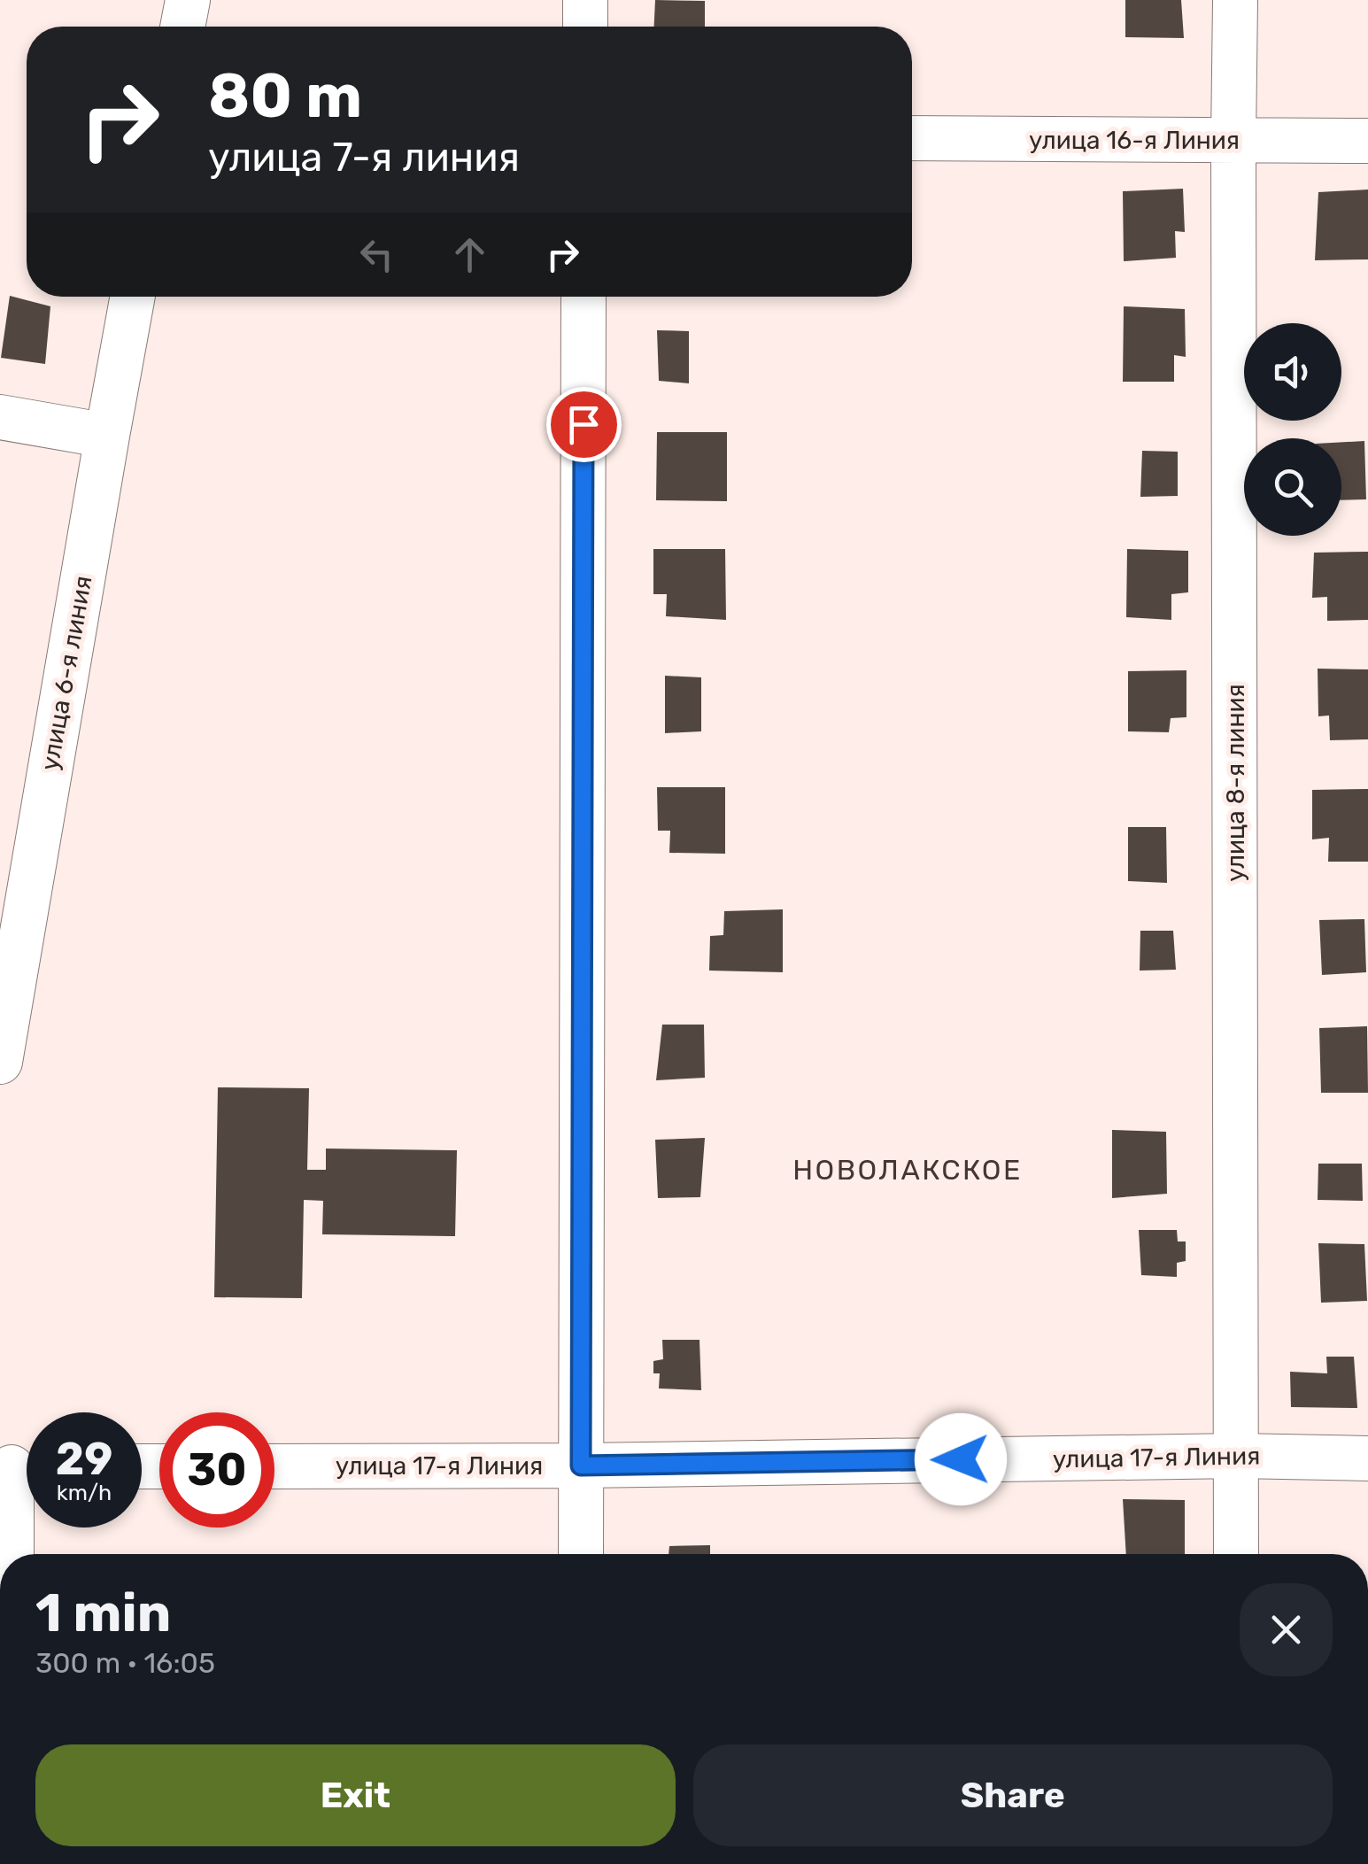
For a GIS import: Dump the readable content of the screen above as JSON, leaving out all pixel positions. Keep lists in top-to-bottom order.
{
  "streets": {
    "street": [
      "улица 16-я Линия",
      "улица 6-я линия",
      "улица 8-я линия",
      "улица 17-я Линия"
    ]
  },
  "crossings": [
    ["улица 16-я Линия", "улица 8-я линия"],
    ["улица 8-я линия", "улица 17-я Линия"]
  ],
  "districts": ["НОВОЛАКСКОЕ"],
  "page": {
    "turn": ["80 m", "улица 7-я линия"],
    "speed": "29 km/h",
    "limit": "30",
    "heading": ["1 min", "300 m · 16:05"],
    "buttons": ["Exit", "Share"]
  }
}
